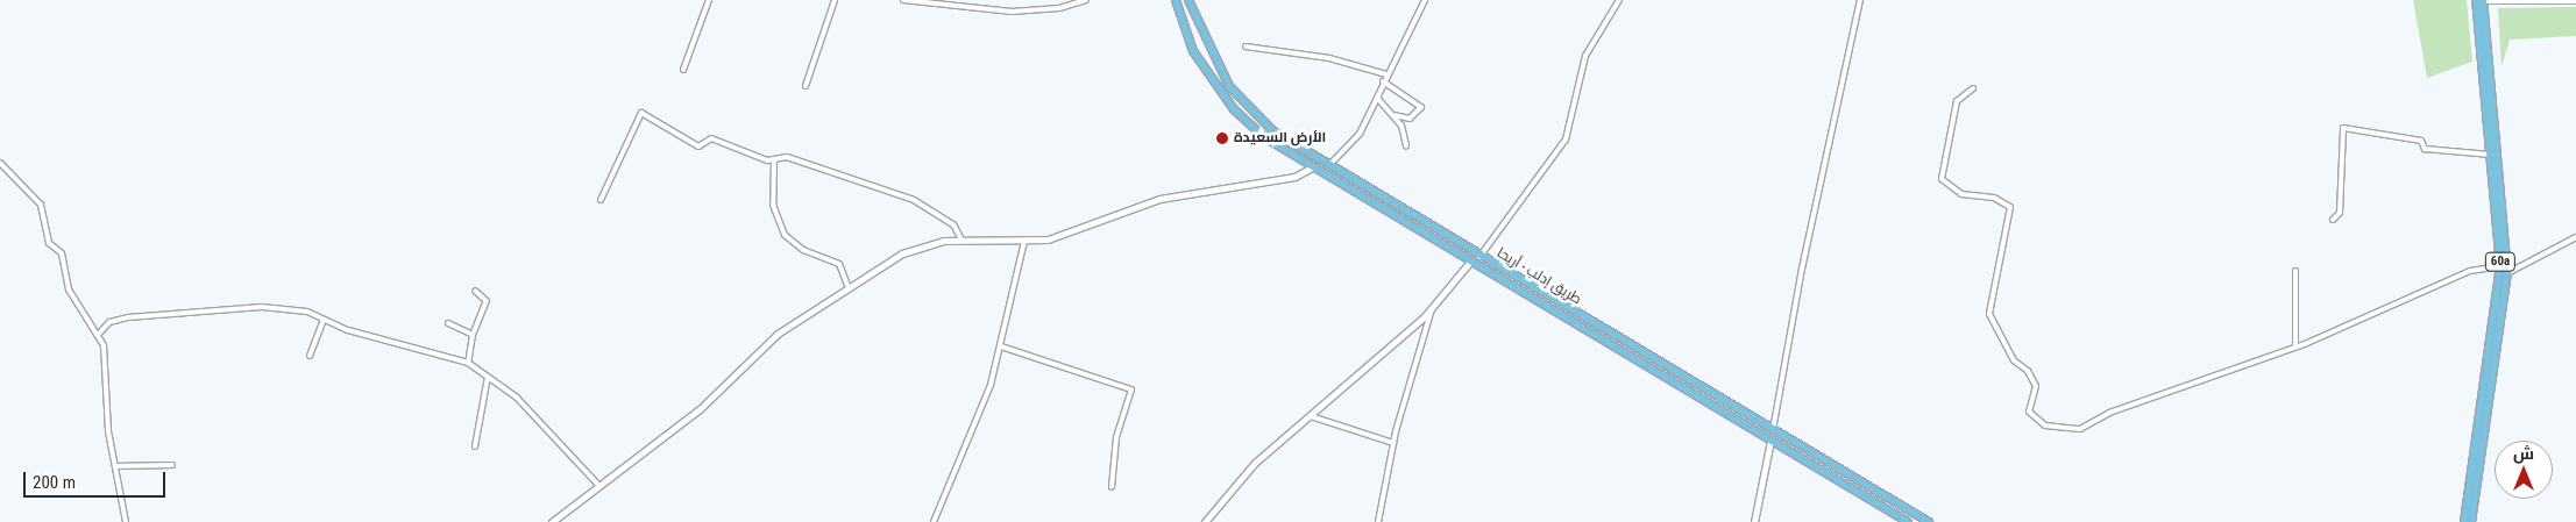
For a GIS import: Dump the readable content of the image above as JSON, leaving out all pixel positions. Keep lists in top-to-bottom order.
{
  "streets": {
    "main road": ["60a", "طريق إدلب - أريحا"]
  },
  "places": ["الأرض السعيدة"],
  "scale_bar": "200 m",
  "north": "top"
}
